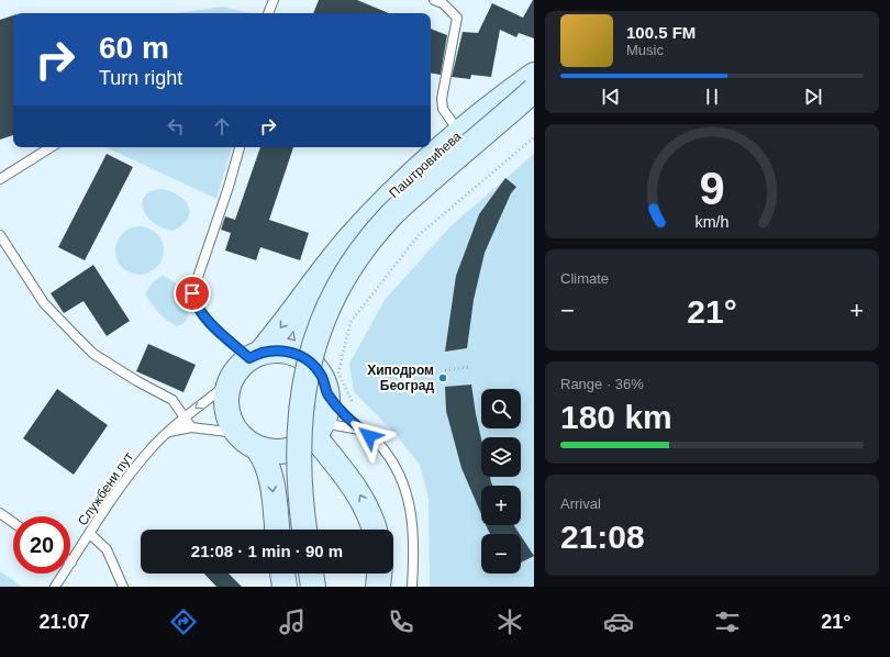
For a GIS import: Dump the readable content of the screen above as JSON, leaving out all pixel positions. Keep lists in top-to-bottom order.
{
  "streets": {
    "street": ["Паштровићева"],
    "lane": ["Службени пут"]
  },
  "crossings": [
    ["Паштровићева", "Службени пут"]
  ],
  "places": ["Хиподром Београд"],
  "page": {
    "turn": ["60 m", "Turn right"],
    "song": ["100.5 FM", "Music"],
    "tile": [
      "Climate",
      ["Range · 36%", "180 km"],
      ["Arrival", "21:08"]
    ],
    "heat": ["−", "21°", "+"],
    "map_buttons": ["+", "−"],
    "limit": "20",
    "trip": "21:08 · 1 min · 90 m",
    "tabs": ["21:07", "21°"],
    "gauge": ["9", "km/h"]
  }
}
